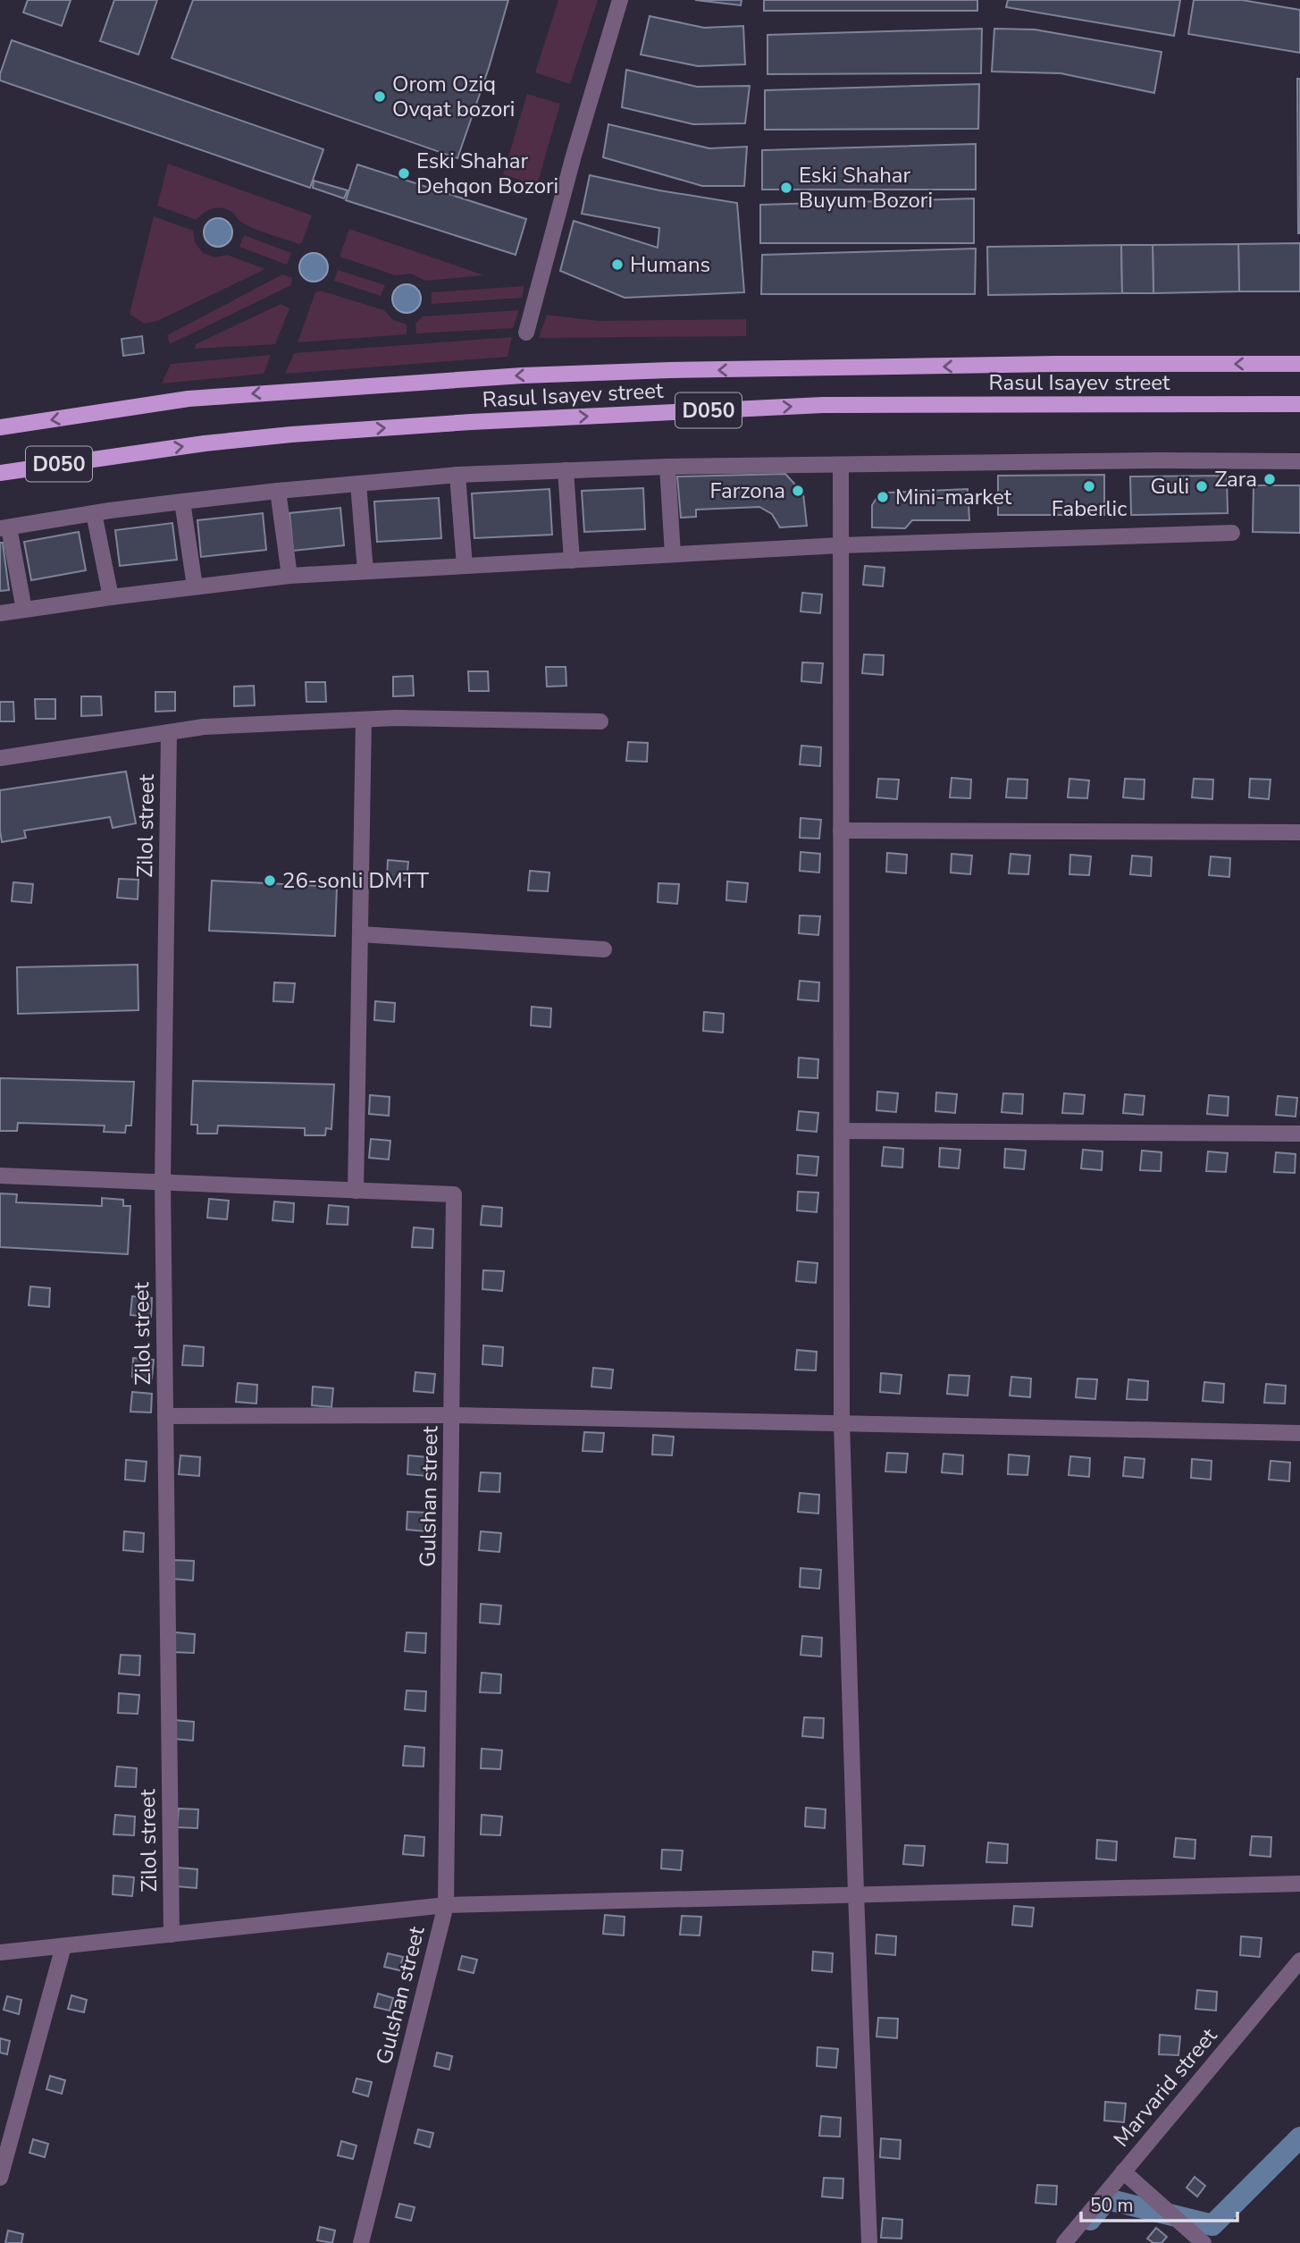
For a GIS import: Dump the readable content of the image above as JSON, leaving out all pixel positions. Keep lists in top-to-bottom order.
{
  "streets": {
    "main road": ["Rasul Isayev street", "D050"],
    "street": ["Zilol street", "Gulshan street", "Marvarid street"]
  },
  "crossings": [
    ["Zilol street", "Gulshan street"]
  ],
  "places": [
    "Orom Oziq Ovqat bozori",
    "Eski Shahar Dehqon Bozori",
    "Eski Shahar Buyum Bozori",
    "Humans",
    "Zara",
    "Faberlic",
    "Guli",
    "Farzona",
    "Mini-market",
    "26-sonli DMTT"
  ],
  "scale_bar": "50 m"
}
